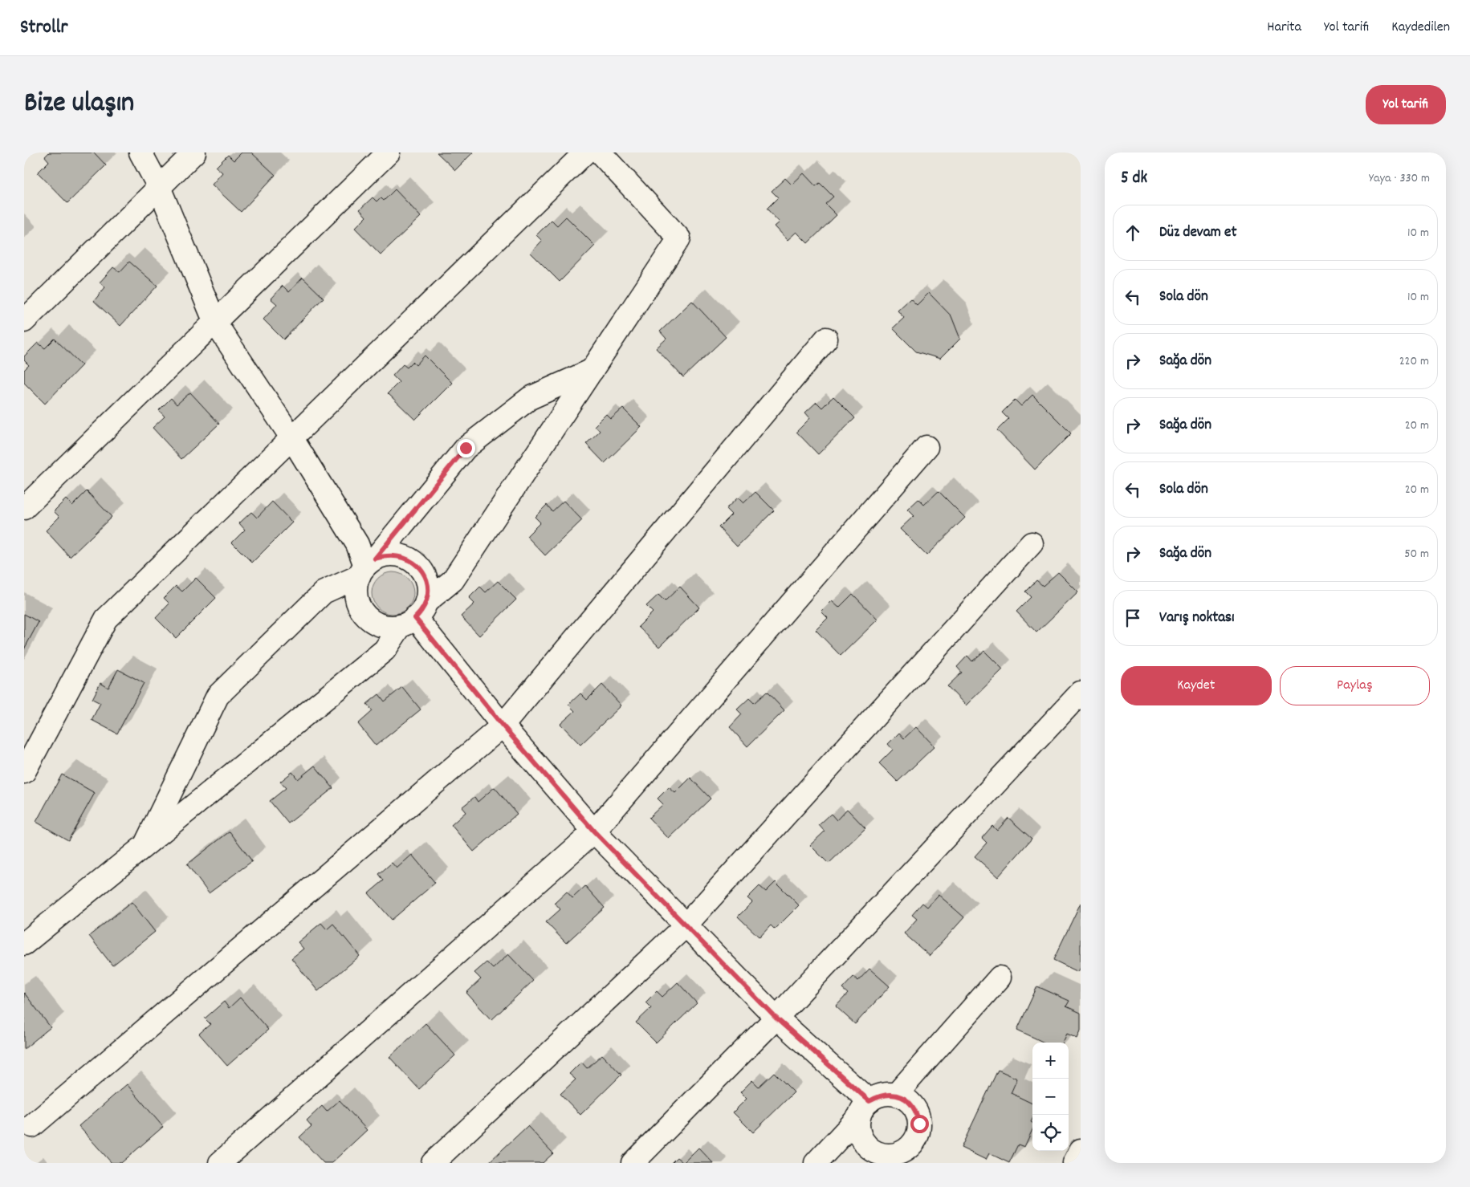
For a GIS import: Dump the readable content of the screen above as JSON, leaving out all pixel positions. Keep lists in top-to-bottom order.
{
  "page": {
    "header": "Strollr",
    "nav": ["Harita", "Yol tarifi", "Kaydedilen"],
    "title": "Bize ulaşın",
    "buttons": [
      "Yol tarifi",
      ["Kaydet", "Paylaş"]
    ],
    "heading": ["5 dk", "Yaya · 330 m"],
    "list": [
      ["Düz devam et", "10 m"],
      ["Sola dön", "10 m"],
      ["Sağa dön", "220 m"],
      ["Sağa dön", "20 m"],
      ["Sola dön", "20 m"],
      ["Sağa dön", "50 m"],
      "Varış noktası"
    ],
    "map_buttons": ["+", "−"]
  }
}
